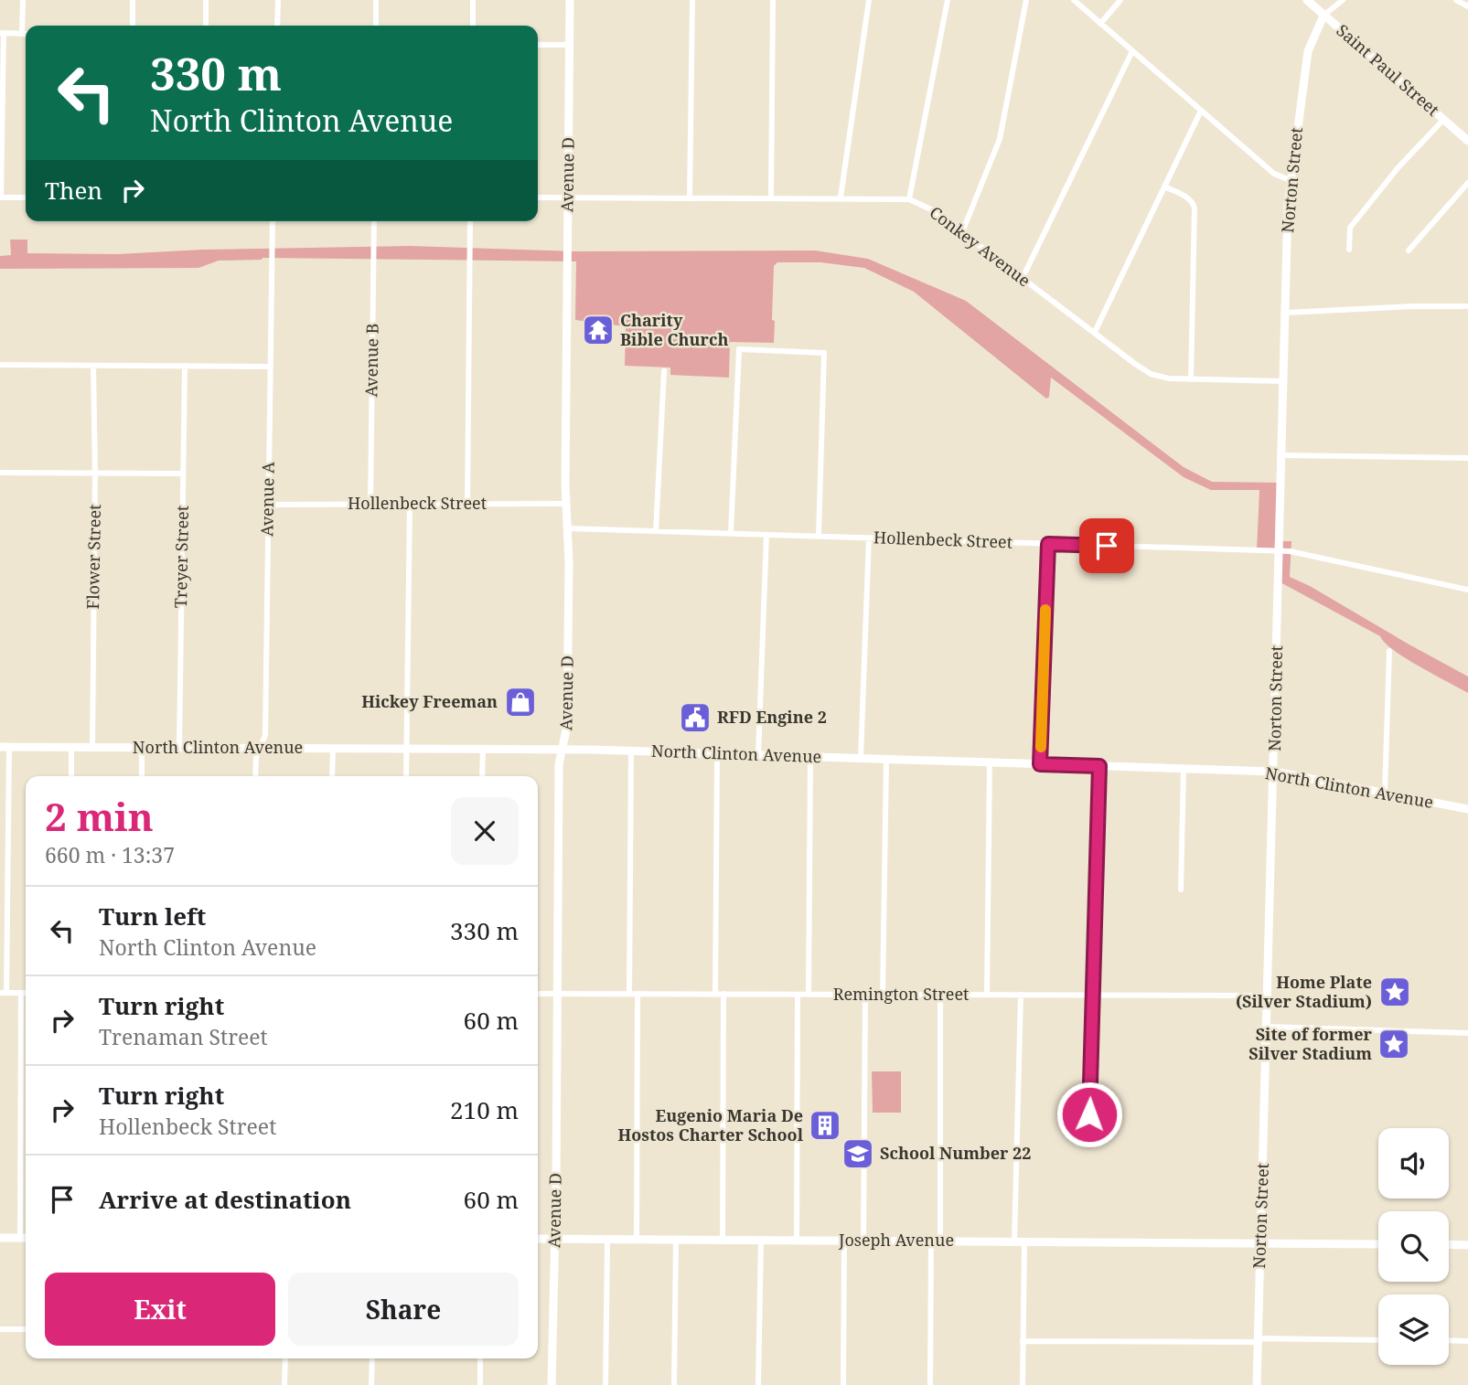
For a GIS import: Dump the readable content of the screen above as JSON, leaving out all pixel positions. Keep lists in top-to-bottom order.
{
  "streets": {
    "street": [
      "Saint Paul Street",
      "Avenue D",
      "Norton Street",
      "Conkey Avenue",
      "Avenue B",
      "Avenue A",
      "Hollenbeck Street",
      "Flower Street",
      "Treyer Street",
      "North Clinton Avenue",
      "Remington Street",
      "Joseph Avenue"
    ]
  },
  "crossings": [
    ["Saint Paul Street", "Norton Street"],
    ["Avenue D", "Conkey Avenue"],
    ["Avenue D", "Hollenbeck Street"],
    ["Avenue D", "North Clinton Avenue"],
    ["Avenue D", "Remington Street"],
    ["Avenue D", "Joseph Avenue"],
    ["Norton Street", "Conkey Avenue"],
    ["Norton Street", "Hollenbeck Street"],
    ["Norton Street", "North Clinton Avenue"],
    ["Norton Street", "Remington Street"],
    ["Norton Street", "Joseph Avenue"],
    ["Avenue B", "Hollenbeck Street"],
    ["Avenue A", "Hollenbeck Street"],
    ["Avenue A", "North Clinton Avenue"],
    ["Flower Street", "North Clinton Avenue"],
    ["Treyer Street", "North Clinton Avenue"]
  ],
  "places": {
    "temple": ["Charity Bible Church"],
    "shop": ["Hickey Freeman"],
    "public building": ["RFD Engine 2"],
    "place": ["Home Plate (Silver Stadium)", "Site of former Silver Stadium"],
    "building": ["Eugenio Maria De Hostos Charter School"],
    "school or university": ["School Number 22"]
  },
  "page": {
    "turn": ["330 m", "North Clinton Avenue"],
    "then": "Then",
    "heading": ["2 min", "660 m · 13:37"],
    "list": [
      {
        "name": "Turn left",
        "note": "North Clinton Avenue",
        "value": "330 m"
      },
      {
        "name": "Turn right",
        "note": "Trenaman Street",
        "value": "60 m"
      },
      {
        "name": "Turn right",
        "note": "Hollenbeck Street",
        "value": "210 m"
      },
      {
        "name": "Arrive at destination",
        "value": "60 m"
      }
    ],
    "buttons": ["Exit", "Share"]
  }
}
